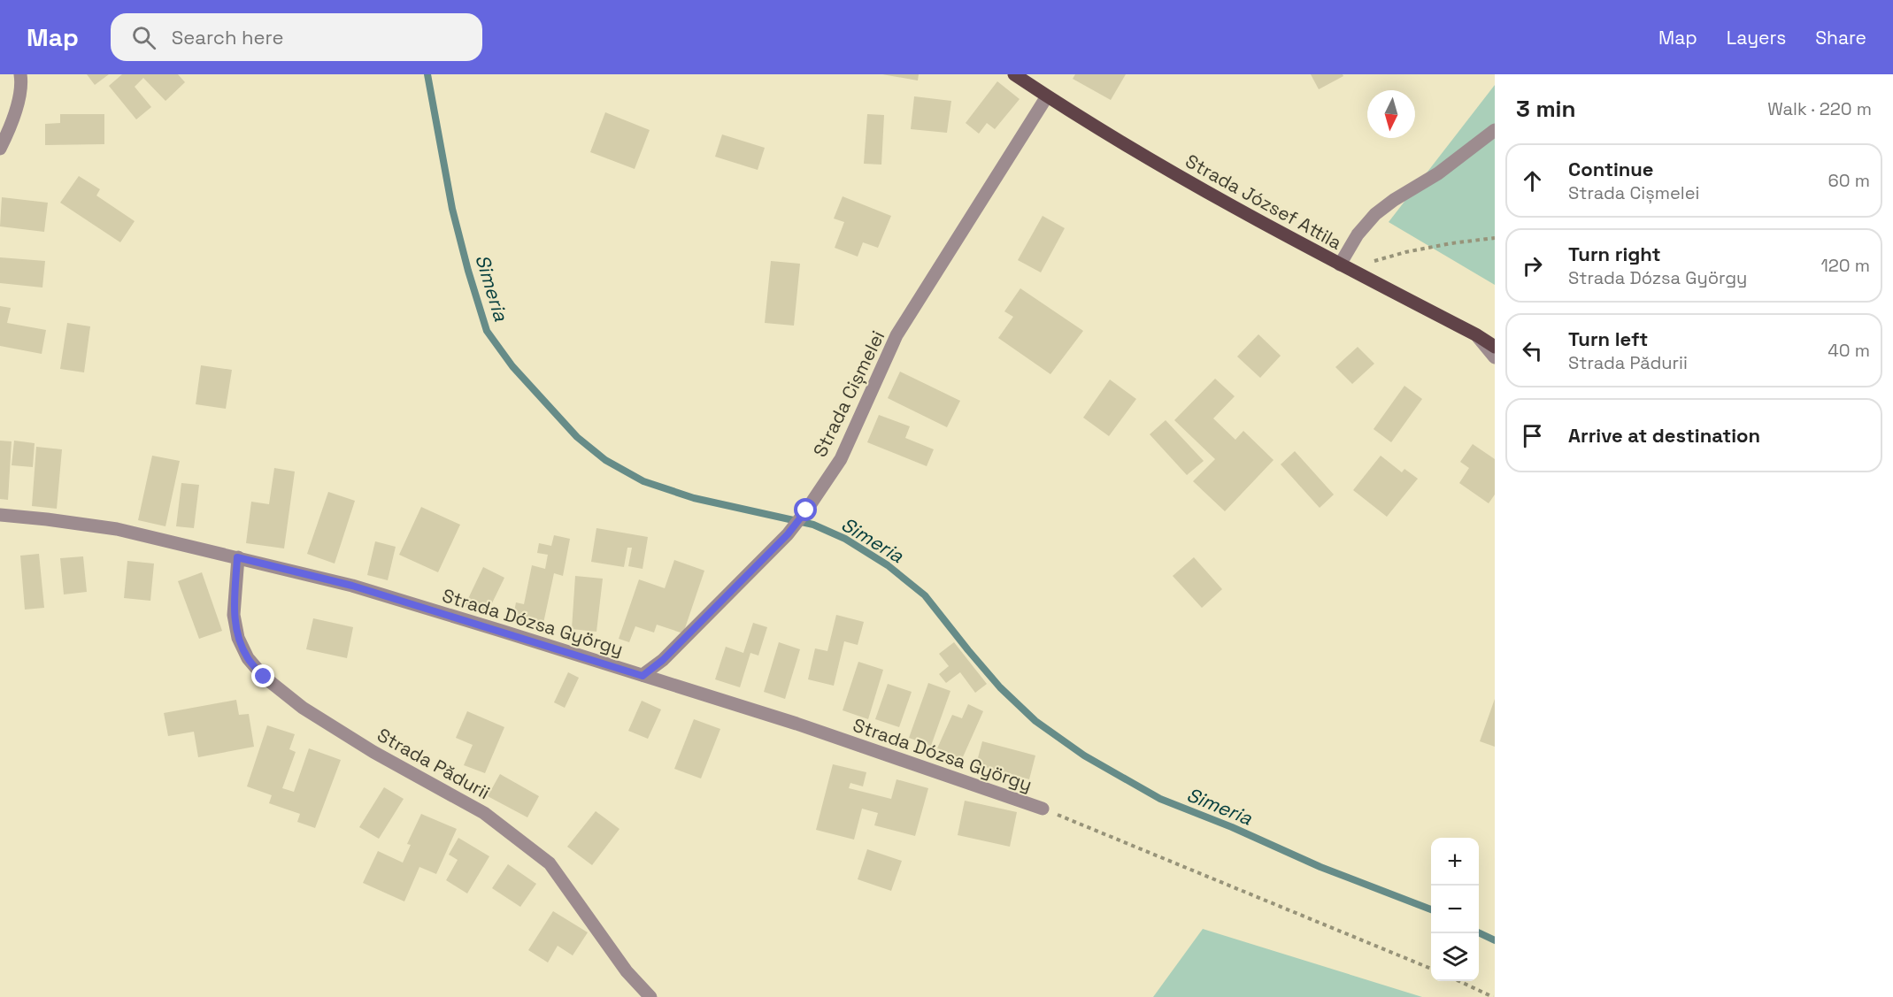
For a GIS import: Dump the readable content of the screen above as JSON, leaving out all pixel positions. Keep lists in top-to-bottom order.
{
  "streets": {
    "main road": ["Strada József Attila"],
    "street": ["Strada Cișmelei", "Strada Dózsa György", "Strada Pădurii"]
  },
  "crossings": [
    ["Strada József Attila", "Strada Cișmelei"],
    ["Strada Cișmelei", "Strada Dózsa György"],
    ["Strada Dózsa György", "Strada Pădurii"]
  ],
  "water": ["Simeria"],
  "north": "bottom",
  "page": {
    "header": "Map",
    "search": "Search here",
    "nav": ["Map", "Layers", "Share"],
    "heading": ["3 min", "Walk · 220 m"],
    "list": [
      ["Continue", "Strada Cișmelei", "60 m"],
      ["Turn right", "Strada Dózsa György", "120 m"],
      ["Turn left", "Strada Pădurii", "40 m"],
      "Arrive at destination"
    ],
    "map_buttons": ["+", "−"]
  }
}
